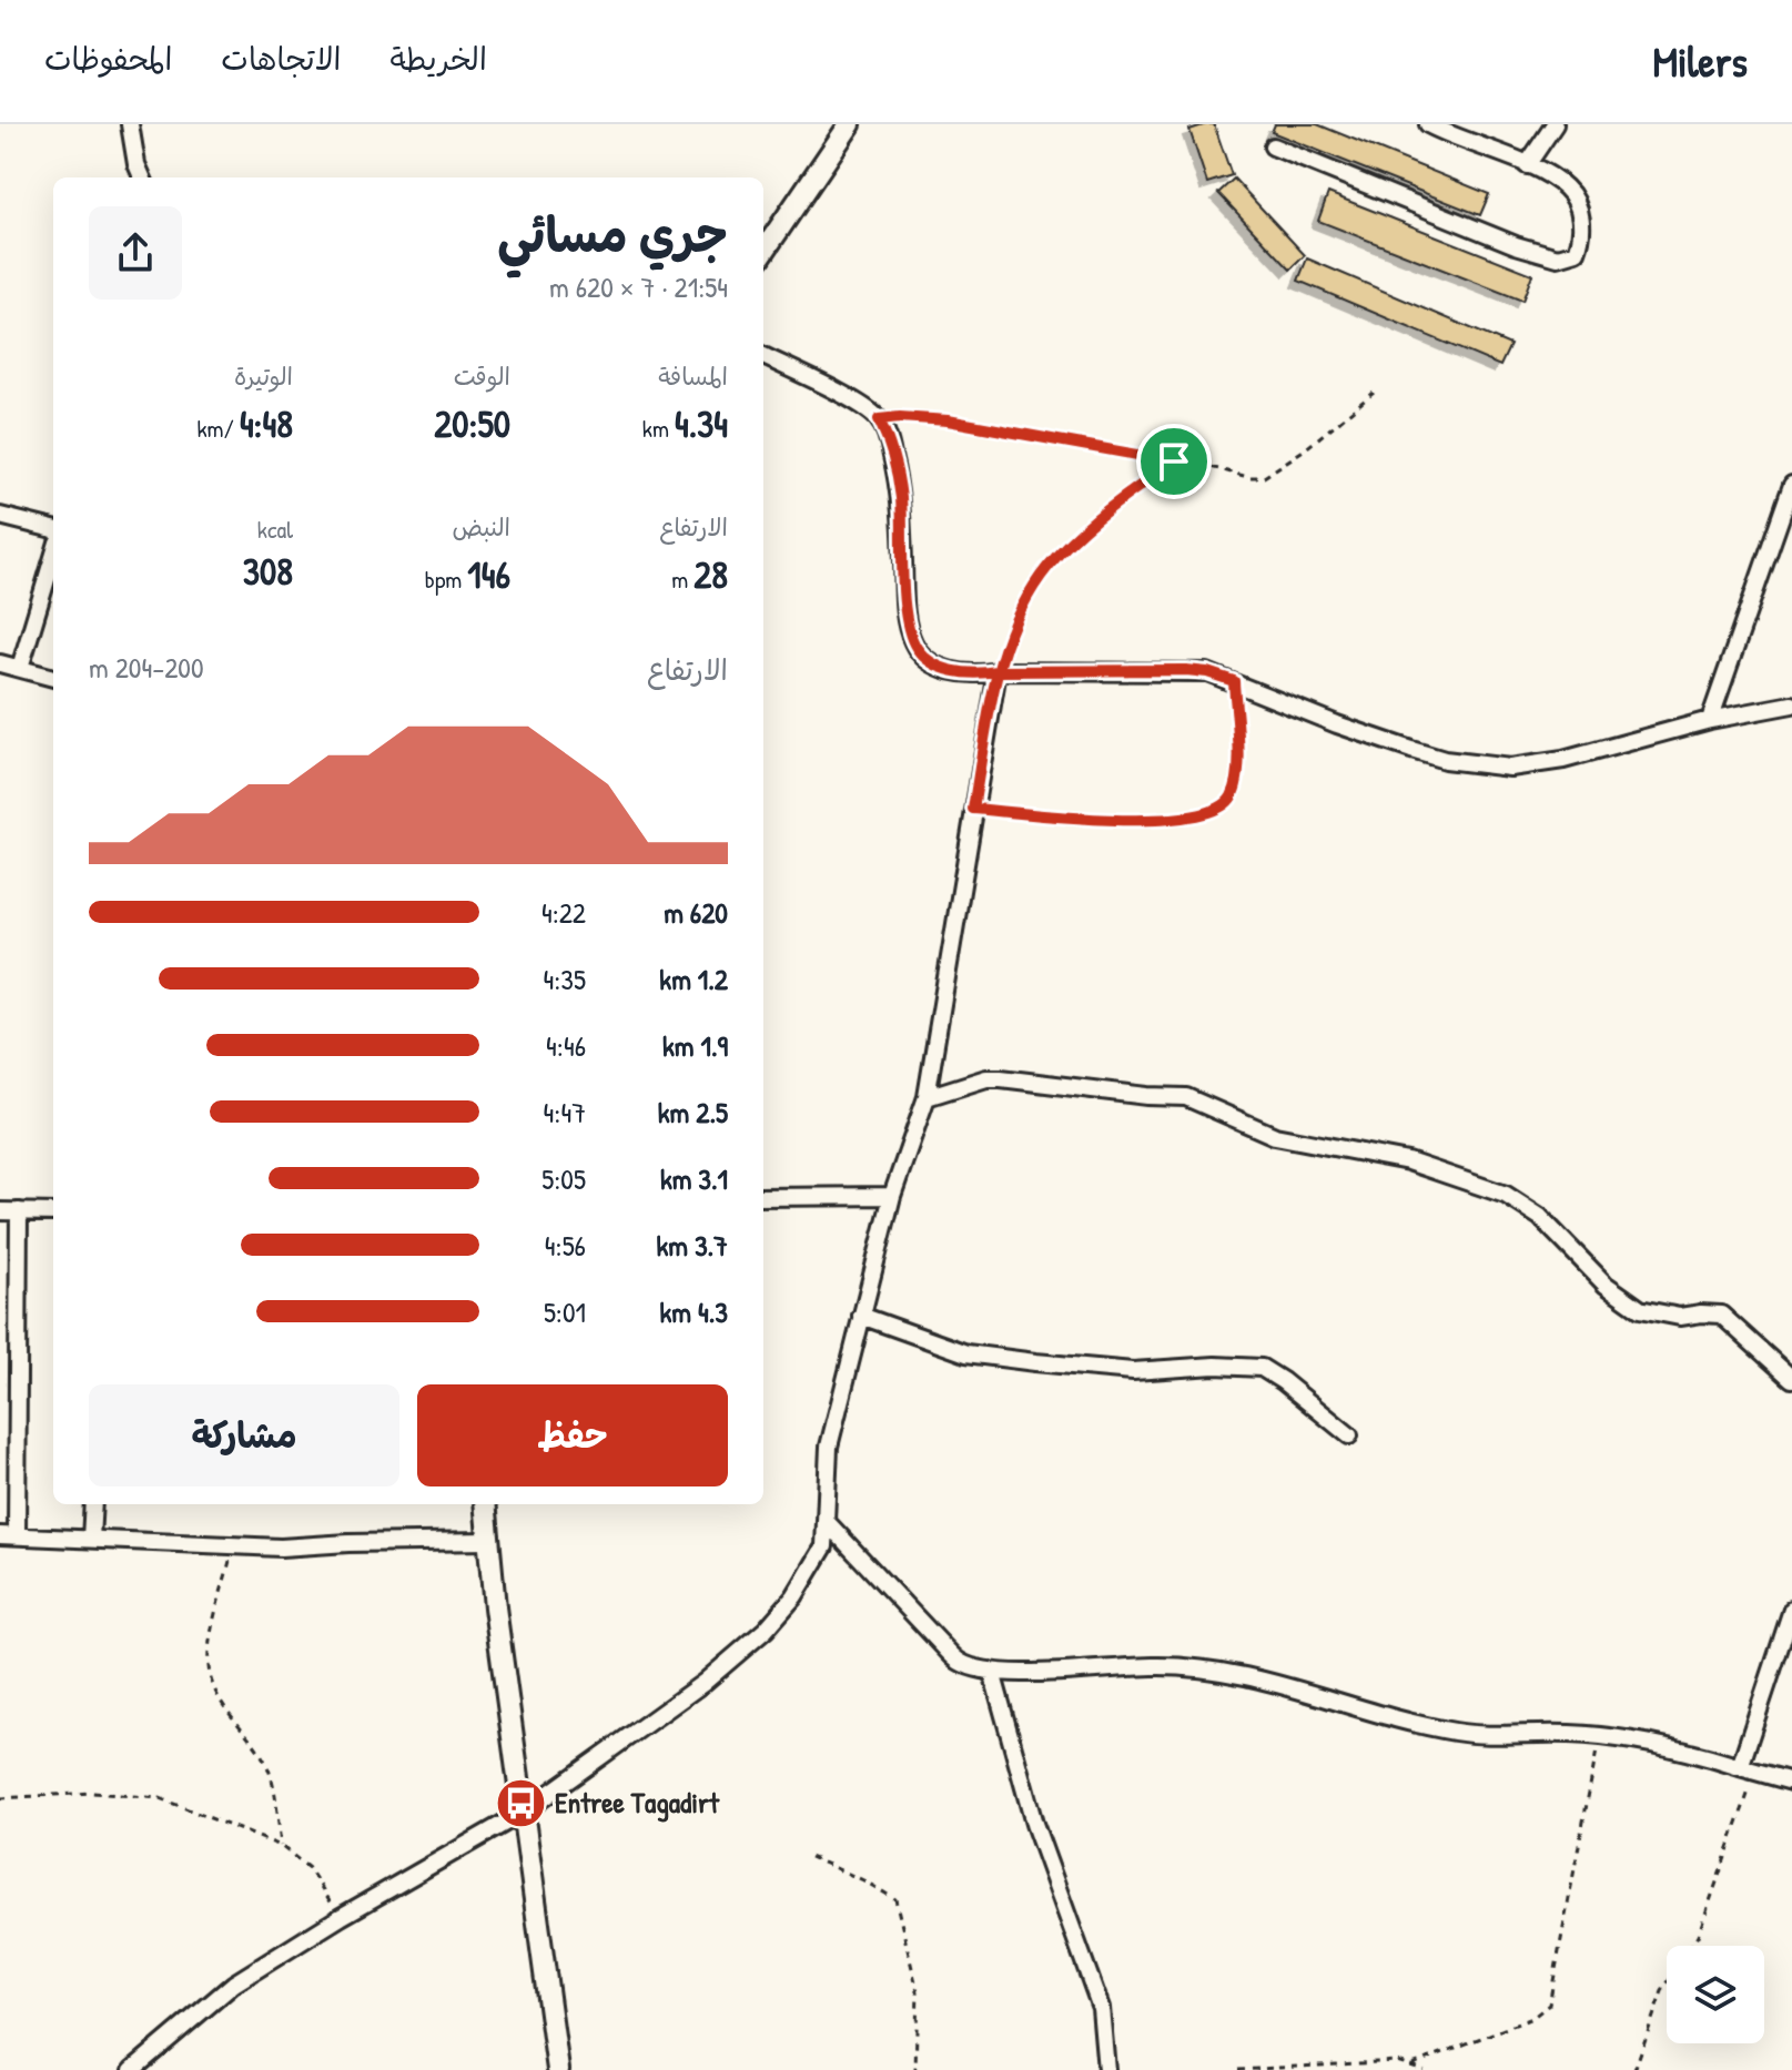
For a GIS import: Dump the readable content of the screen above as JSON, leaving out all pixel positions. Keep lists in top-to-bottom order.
{
  "places": {
    "bus stop": ["Entree Tagadirt"]
  },
  "page": {
    "header": "Milers",
    "nav": ["الخريطة", "الاتجاهات", "المحفوظات"],
    "heading": ["جري مسائي", "21:54 · 7 × 620 m"],
    "stats": [
      ["المسافة", "4.34 km"],
      ["الوقت", "20:50"],
      ["الوتيرة", "4:48 /km"],
      ["الارتفاع", "28 m"],
      ["النبض", "146 bpm"],
      ["kcal", "308"]
    ],
    "chart": ["الارتفاع", "200–204 m"],
    "list": [
      {
        "name": "620 m",
        "note": "4:22"
      },
      {
        "name": "1.2 km",
        "note": "4:35"
      },
      {
        "name": "1.9 km",
        "note": "4:46"
      },
      {
        "name": "2.5 km",
        "note": "4:47"
      },
      {
        "name": "3.1 km",
        "note": "5:05"
      },
      {
        "name": "3.7 km",
        "note": "4:56"
      },
      {
        "name": "4.3 km",
        "note": "5:01"
      }
    ],
    "buttons": ["حفظ", "مشاركة"]
  }
}
